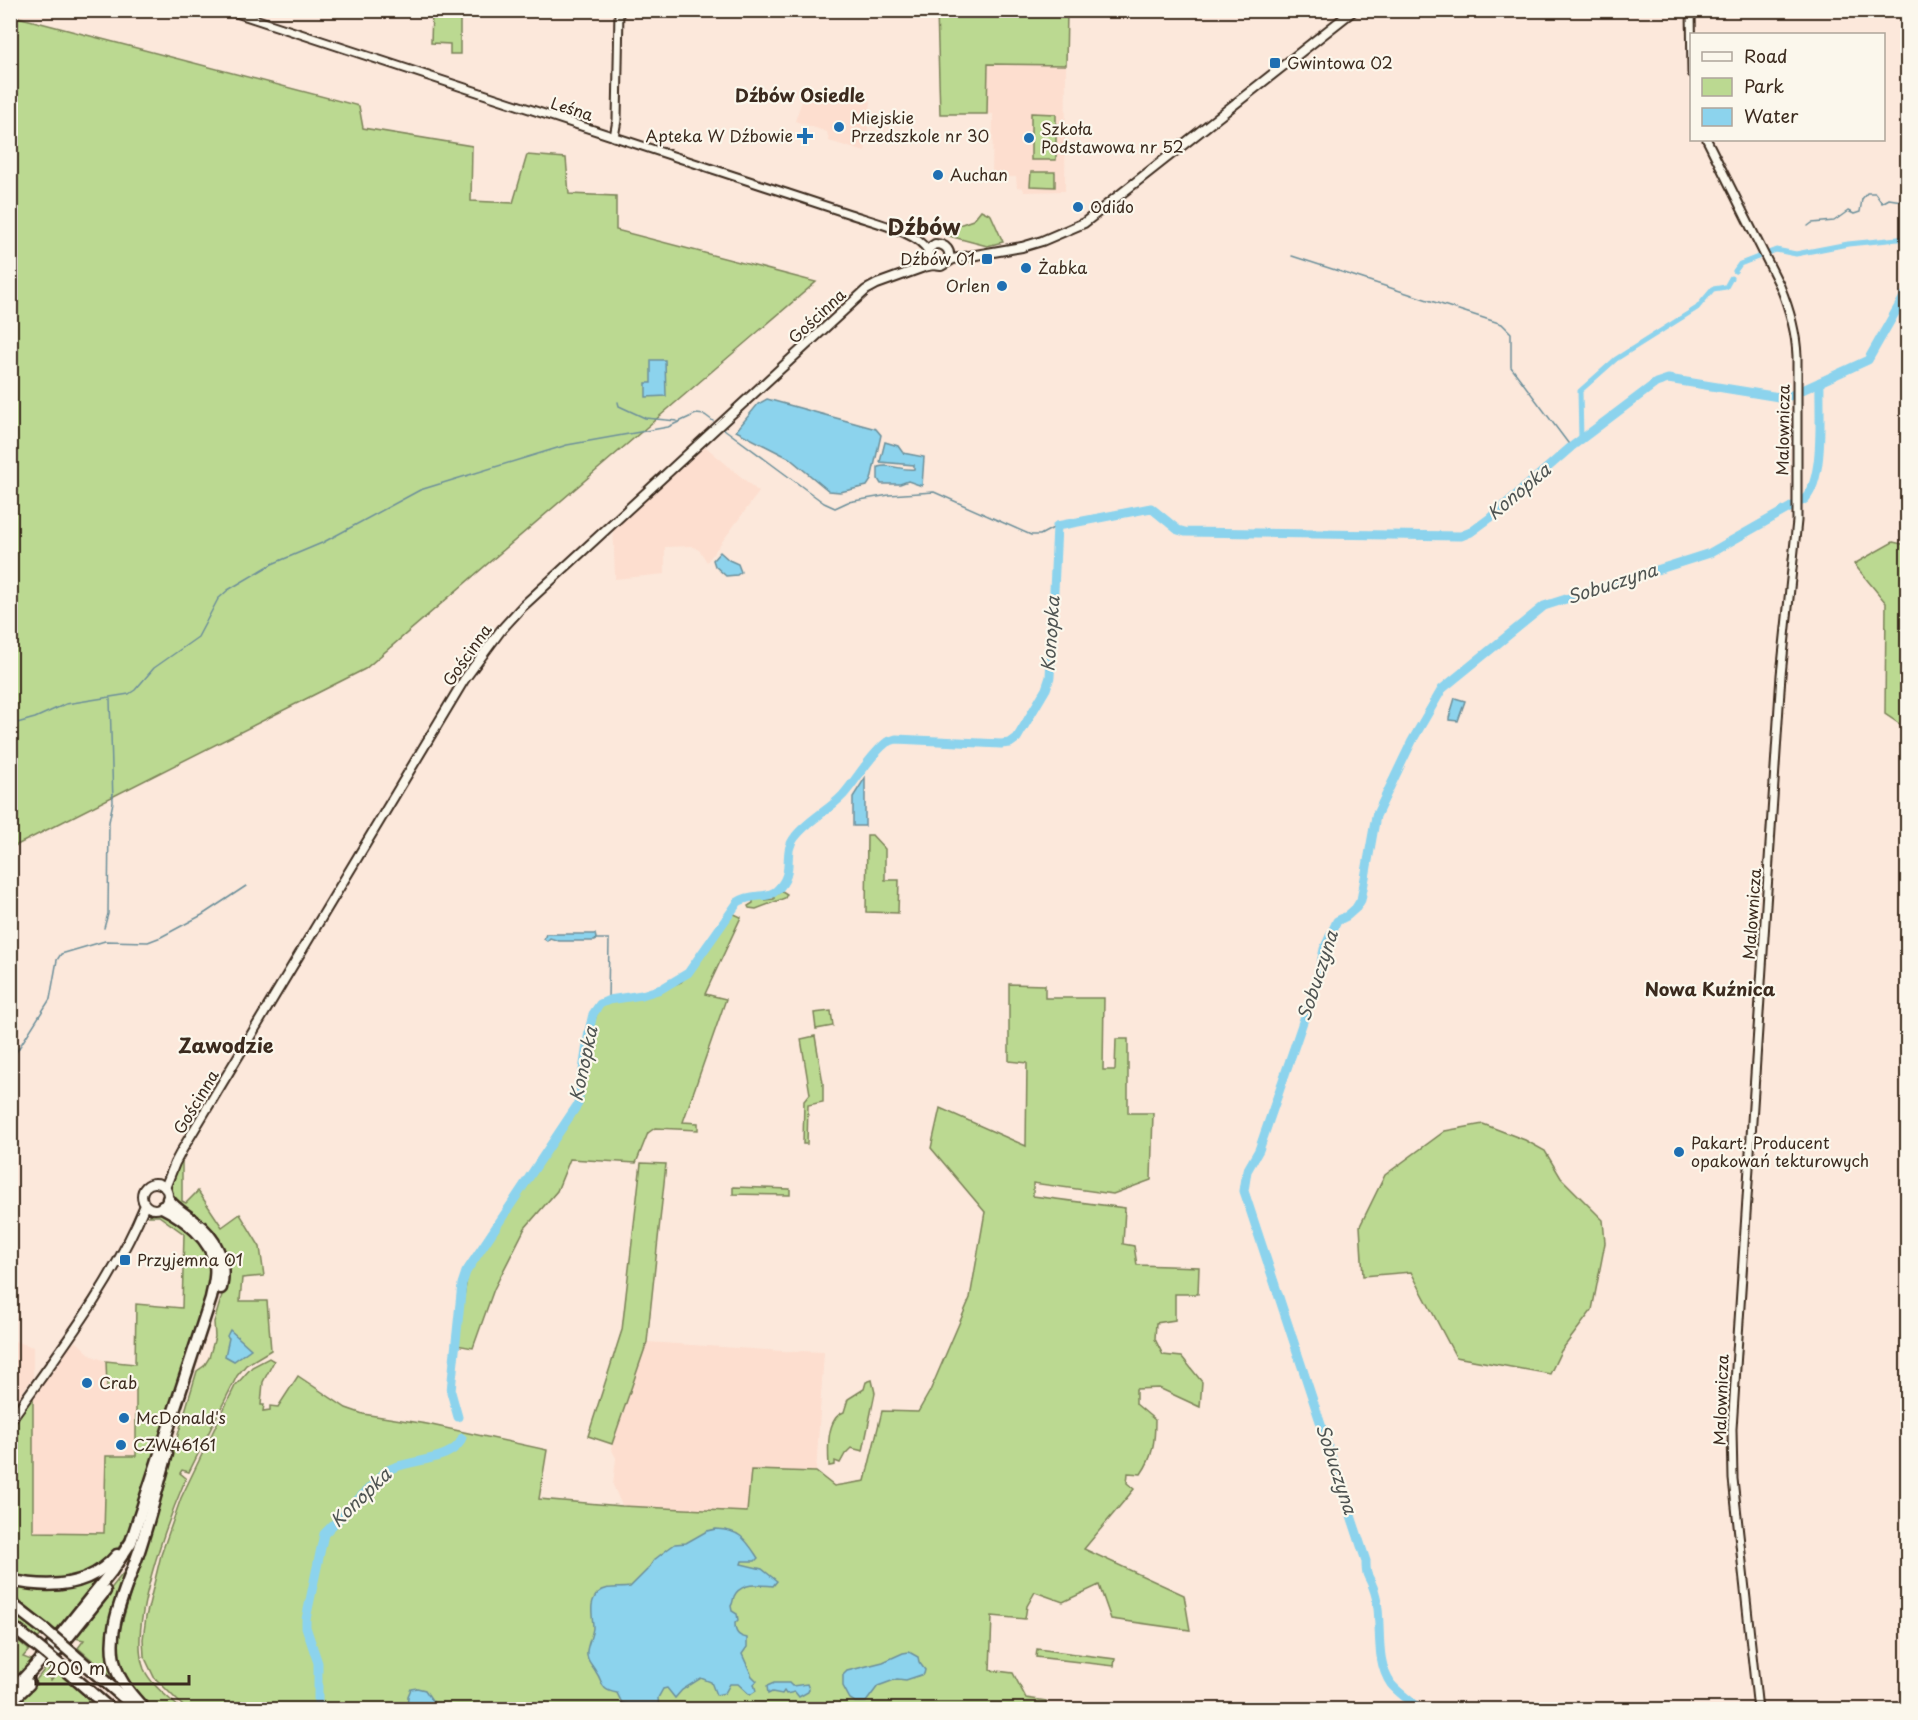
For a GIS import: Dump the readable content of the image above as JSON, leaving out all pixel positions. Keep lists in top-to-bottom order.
{
  "streets": {
    "main road": ["Gościnna"],
    "street": ["Leśna", "Malownicza"]
  },
  "crossings": [
    ["Leśna", "Gościnna"]
  ],
  "districts": [
    "Dźbów Osiedle",
    "Dźbów",
    "Nowa Kuźnica",
    "Zawodzie"
  ],
  "water": ["Konopka", "Sobuczyna"],
  "places": {
    "transit": ["Gwintowa 02", "Dźbów 01", "Przyjemna 01"],
    "other": [
      "Miejskie Przedszkole nr 30",
      "Szkoła Podstawowa nr 52",
      "Auchan",
      "Odido",
      "Żabka",
      "Orlen",
      "Pakart. Producent opakowań tekturowych",
      "Crab",
      "McDonald's",
      "CZW46161"
    ],
    "health": ["Apteka W Dźbowie"]
  },
  "legend": ["Road", "Park", "Water"],
  "scale_bar": "200 m"
}
